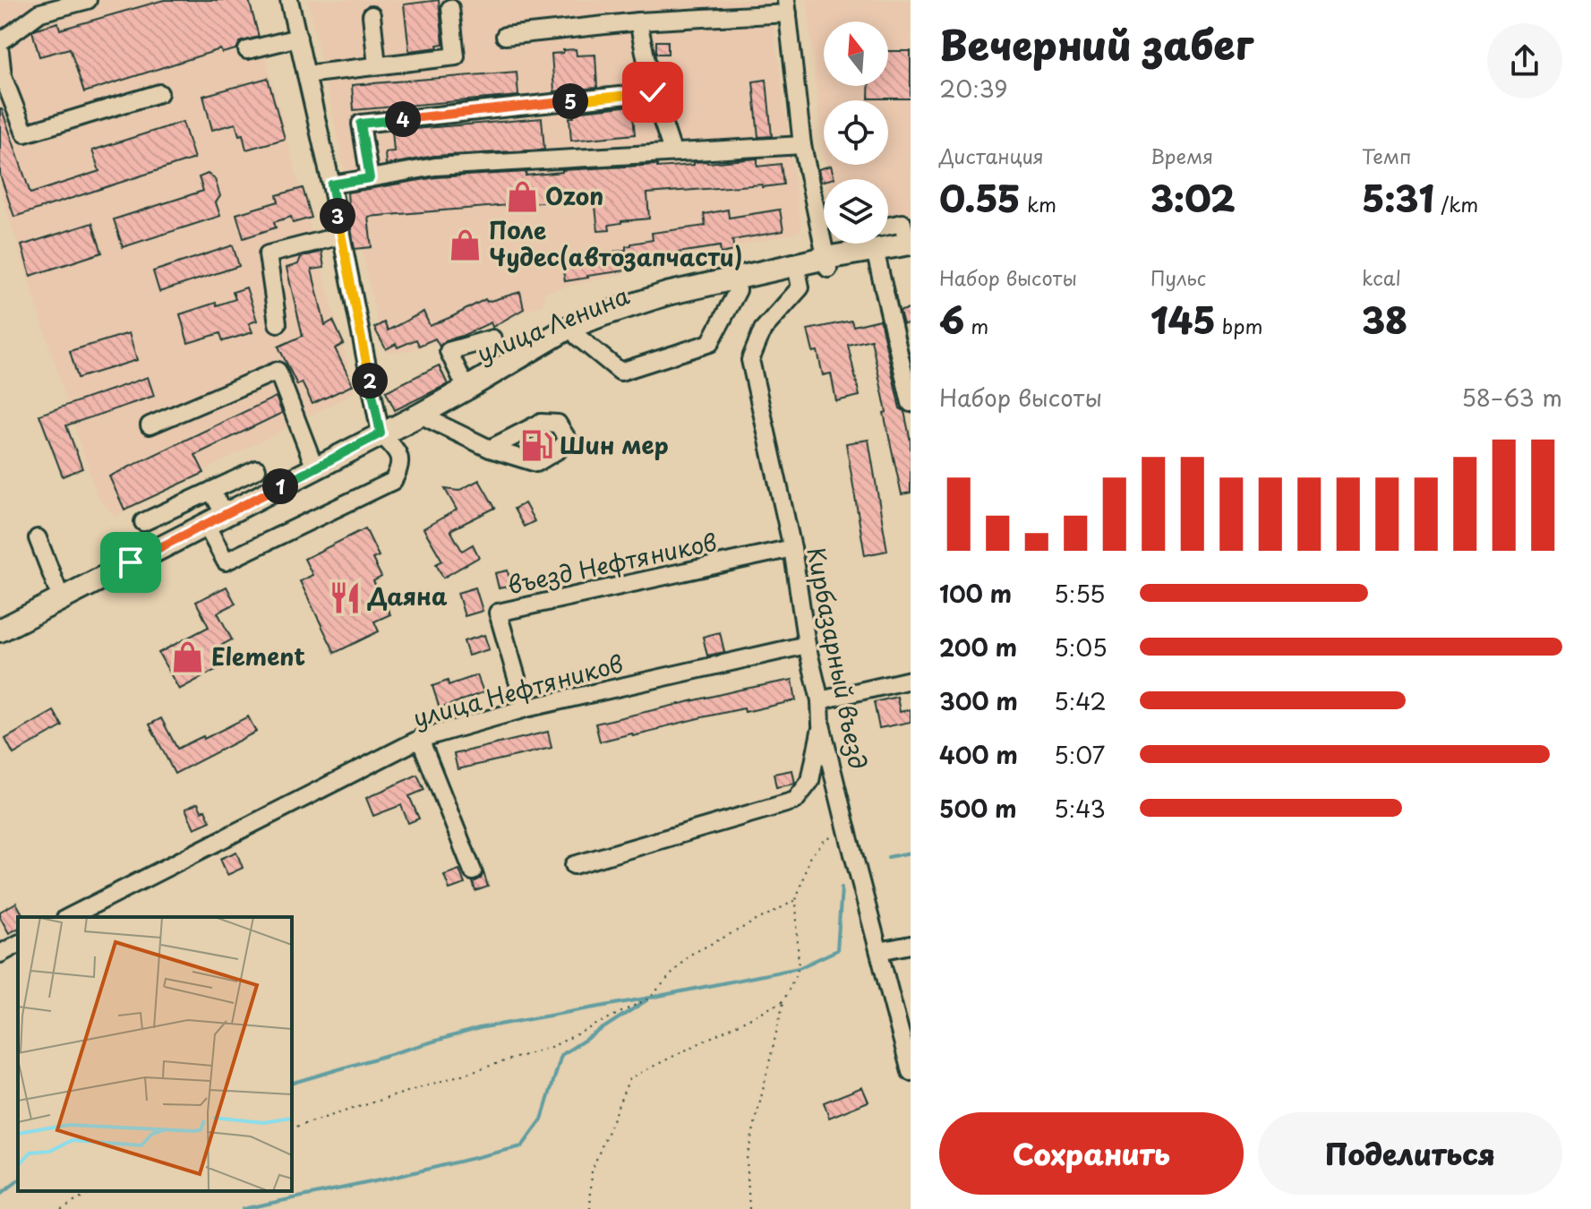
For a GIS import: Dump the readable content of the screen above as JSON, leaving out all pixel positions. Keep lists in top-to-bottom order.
{
  "streets": {
    "main road": ["улица Ленина"],
    "street": ["въезд Нефтяников", "Кирбазарный въезд", "улица Нефтяников"]
  },
  "crossings": [
    ["улица Ленина", "Кирбазарный въезд"],
    ["въезд Нефтяников", "Кирбазарный въезд"],
    ["въезд Нефтяников", "улица Нефтяников"],
    ["Кирбазарный въезд", "улица Нефтяников"]
  ],
  "places": {
    "shop": ["Ozon", "Поле Чудес(автозапчасти)", "Element"],
    "fuel station": ["Шин мер"],
    "restaurant": ["Даяна"]
  },
  "north": "top",
  "page": {
    "heading": ["Вечерний забег", "20:39"],
    "pins": [
      "5",
      "4",
      "3",
      "2",
      "1"
    ],
    "stats": [
      ["Дистанция", "0.55 km"],
      ["Время", "3:02"],
      ["Темп", "5:31 /km"],
      ["Набор высоты", "6 m"],
      ["Пульс", "145 bpm"],
      ["kcal", "38"]
    ],
    "chart": ["Набор высоты", "58–63 m"],
    "list": [
      {
        "name": "100 m",
        "note": "5:55"
      },
      {
        "name": "200 m",
        "note": "5:05"
      },
      {
        "name": "300 m",
        "note": "5:42"
      },
      {
        "name": "400 m",
        "note": "5:07"
      },
      {
        "name": "500 m",
        "note": "5:43"
      }
    ],
    "buttons": ["Сохранить", "Поделиться"]
  }
}
